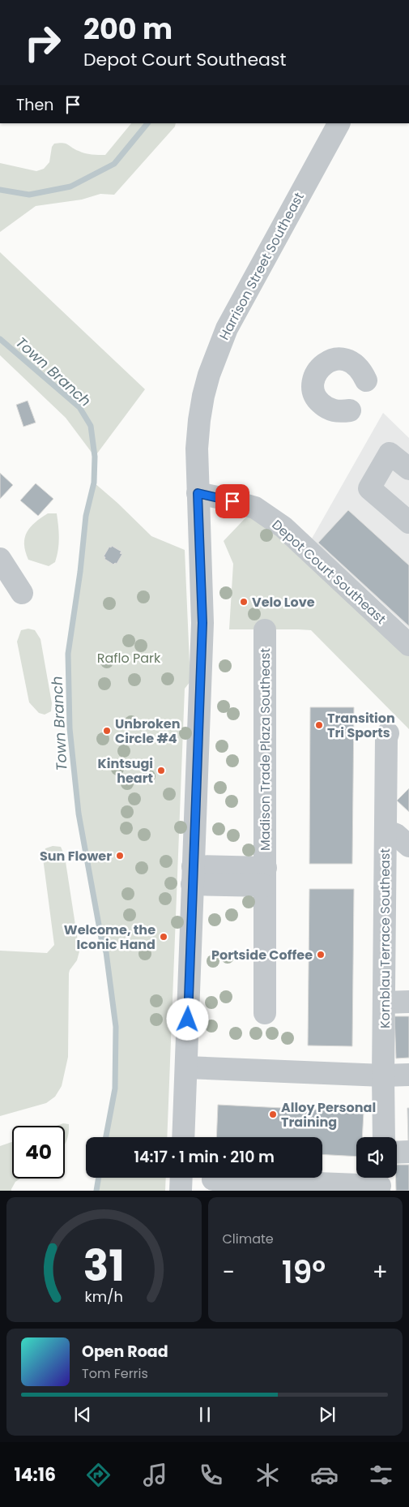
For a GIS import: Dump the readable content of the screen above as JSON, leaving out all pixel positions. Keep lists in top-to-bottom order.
{
  "streets": {
    "street": [
      "Harrison Street Southeast",
      "Depot Court Southeast",
      "Madison Trade Plaza Southeast",
      "Kornblau Terrace Southeast"
    ]
  },
  "crossings": [
    ["Harrison Street Southeast", "Depot Court Southeast"]
  ],
  "water": ["Town Branch"],
  "parks": ["Raflo Park"],
  "places": [
    "Velo Love",
    "Transition Tri Sports",
    "Unbroken Circle #4",
    "Kintsugi heart",
    "Sun Flower",
    "Welcome, the Iconic Hand",
    "Portside Coffee",
    "Alloy Personal Training"
  ],
  "page": {
    "turn": ["200 m", "Depot Court Southeast"],
    "then": "Then",
    "limit": "40",
    "trip": "14:17 · 1 min · 210 m",
    "tile": "Climate",
    "heat": ["−", "19°", "+"],
    "song": ["Open Road", "Tom Ferris"],
    "tabs": "14:16",
    "gauge": ["31", "km/h"]
  }
}
